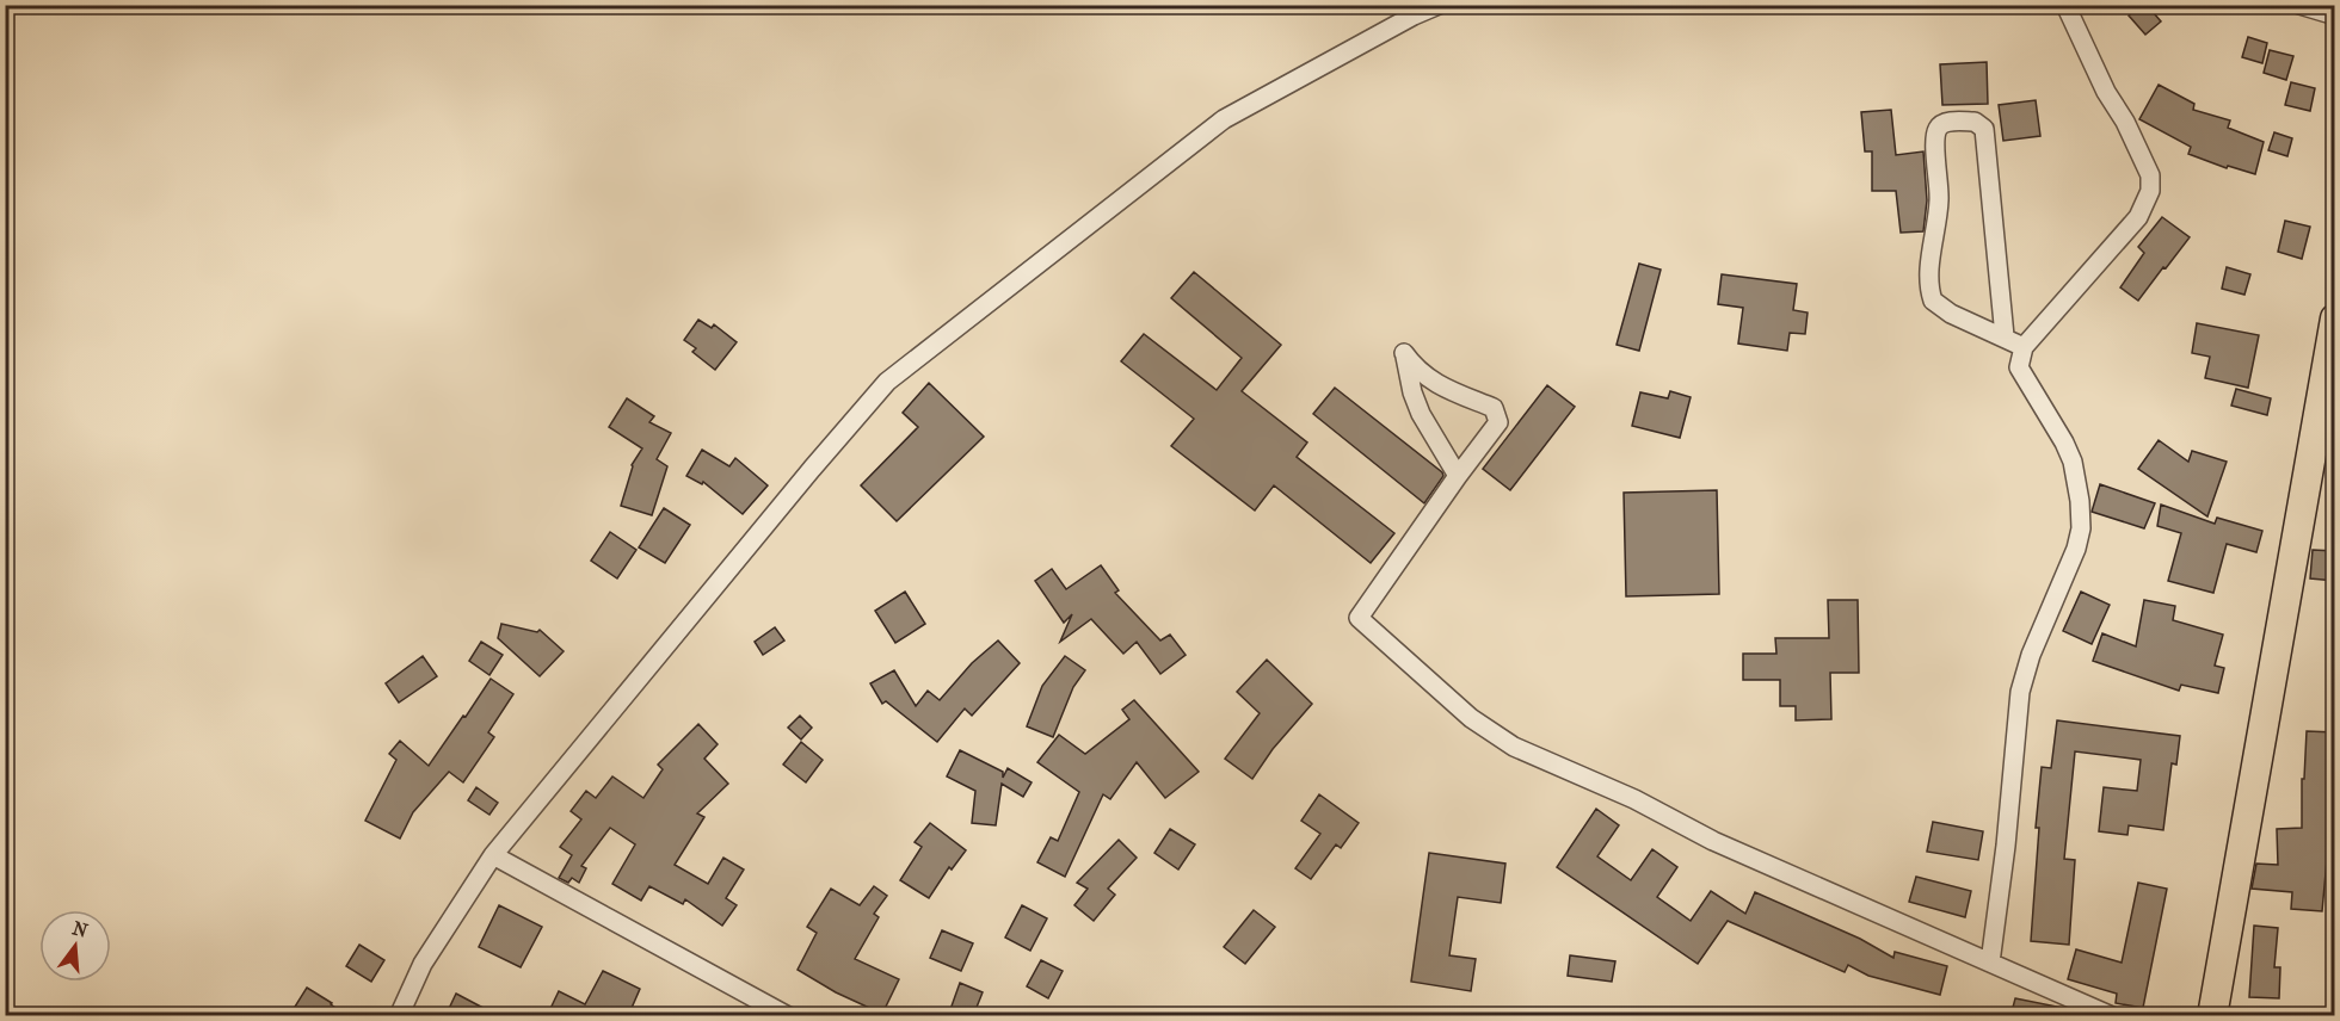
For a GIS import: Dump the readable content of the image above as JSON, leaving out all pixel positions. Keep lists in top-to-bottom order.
{
  "north": "top"
}
